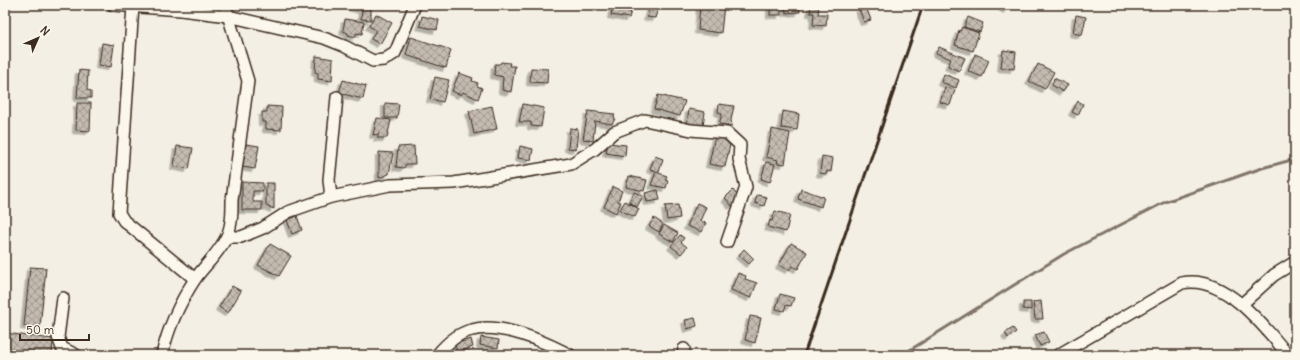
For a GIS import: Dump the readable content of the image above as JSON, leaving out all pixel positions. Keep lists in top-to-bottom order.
{
  "scale_bar": "50 m",
  "north": "top right"
}
